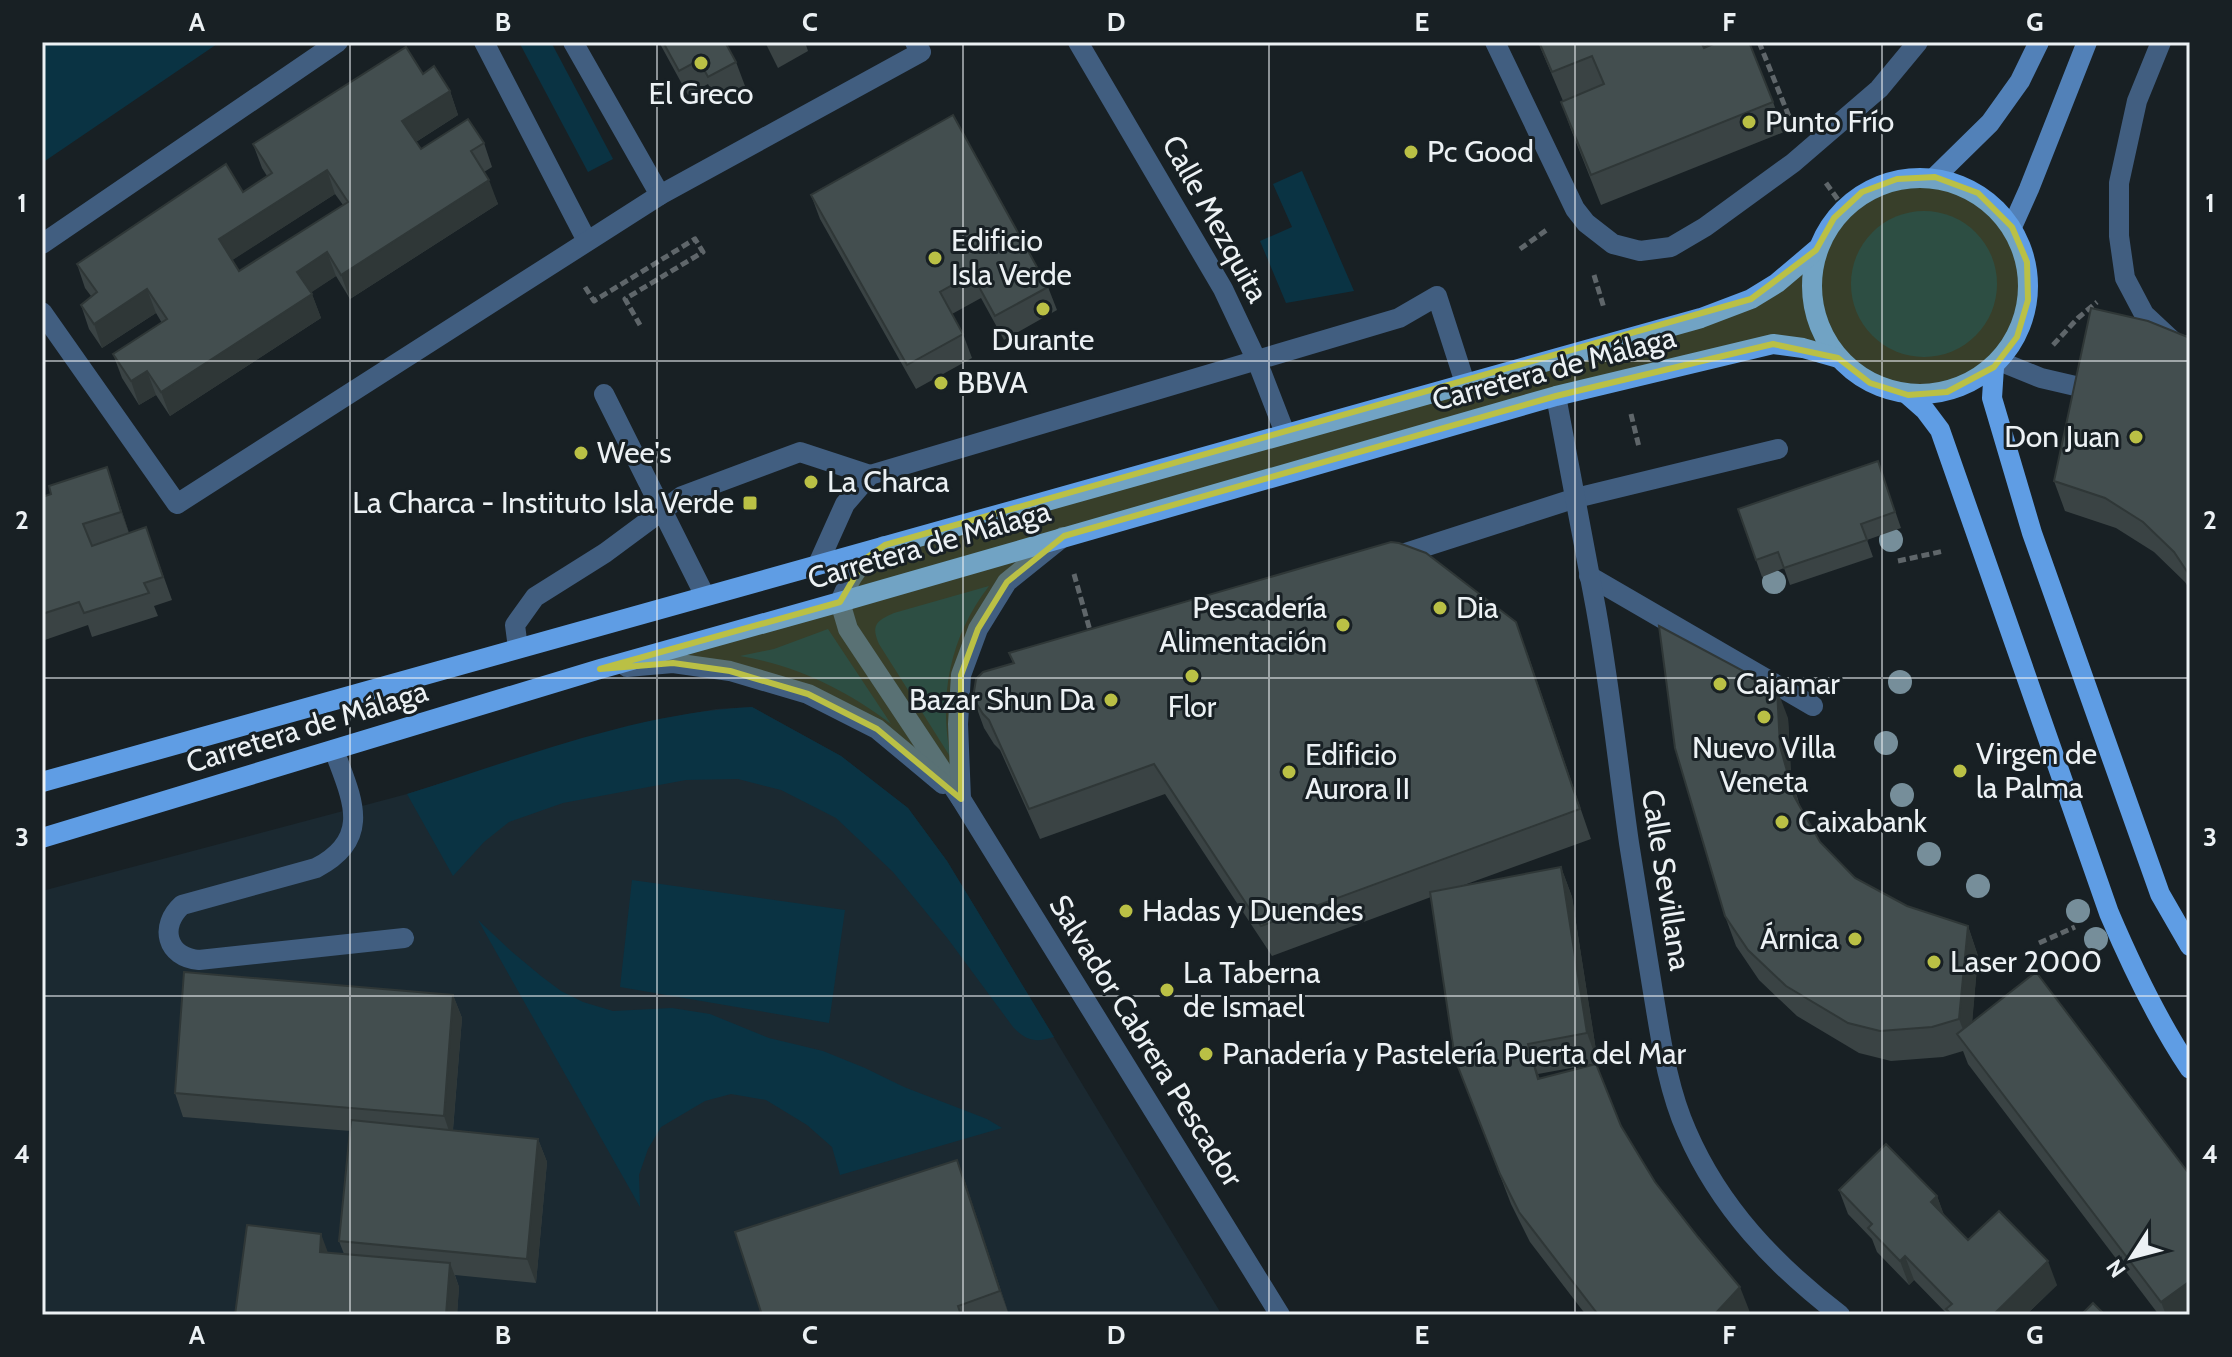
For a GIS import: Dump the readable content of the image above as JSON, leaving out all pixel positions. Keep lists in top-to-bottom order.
{
  "streets": {
    "main road": ["Carretera de Málaga"],
    "street": ["Calle Mezquita", "Calle Sevillana", "Salvador Cabrera Pescador"]
  },
  "crossings": [
    ["Calle Mezquita", "Carretera de Málaga"],
    ["Carretera de Málaga", "Calle Sevillana"],
    ["Carretera de Málaga", "Salvador Cabrera Pescador"]
  ],
  "places": {
    "other": [
      "El Greco",
      "Punto Frío",
      "Pc Good",
      "Edificio Isla Verde",
      "Durante",
      "BBVA",
      "Don Juan",
      "Wee's",
      "La Charca",
      "Dia",
      "Pescadería Alimentación",
      "Flor",
      "Cajamar",
      "Bazar Shun Da",
      "Nuevo Villa Veneta",
      "Virgen de la Palma",
      "Edificio Aurora II",
      "Caixabank",
      "Hadas y Duendes",
      "Árnica",
      "Laser 2000",
      "La Taberna de Ismael",
      "Panadería y Pastelería Puerta del Mar"
    ],
    "transit": ["La Charca - Instituto Isla Verde"]
  },
  "north": "bottom left",
  "grid": {
    "columns": [
      "A",
      "B",
      "C",
      "D",
      "E",
      "F",
      "G"
    ],
    "rows": [
      "1",
      "2",
      "3",
      "4"
    ]
  }
}
